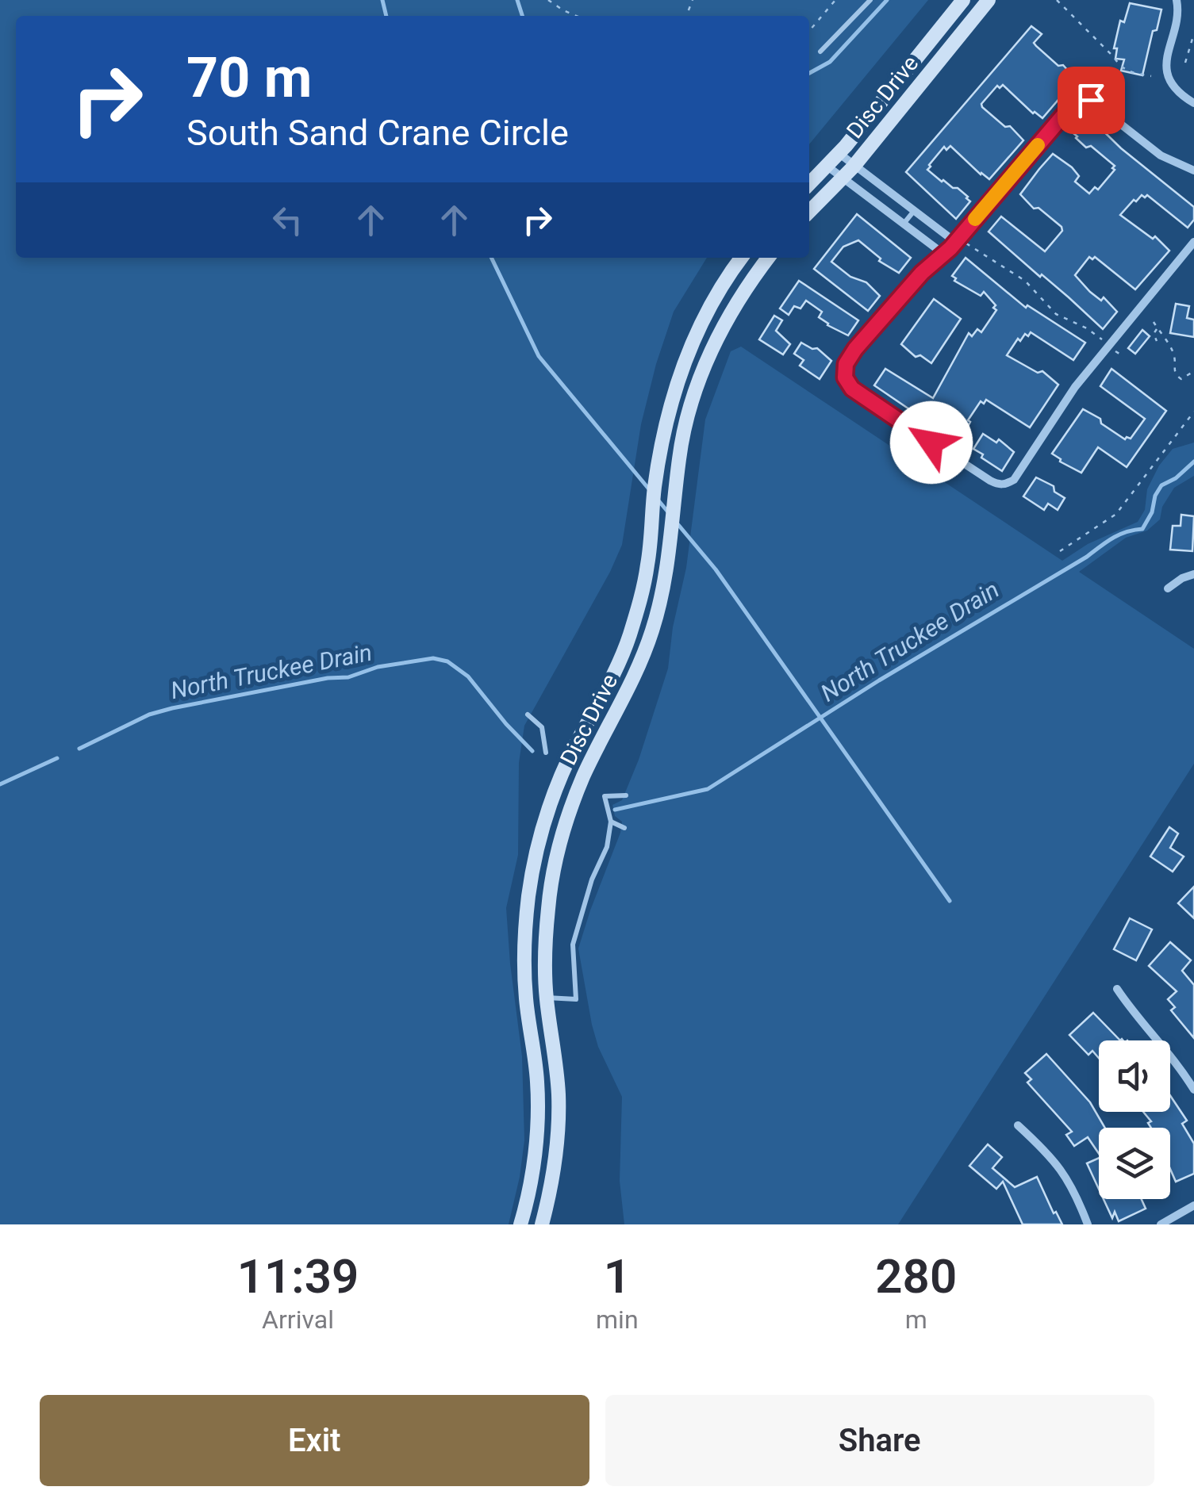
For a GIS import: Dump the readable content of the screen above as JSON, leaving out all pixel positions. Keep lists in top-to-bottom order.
{
  "streets": {
    "main road": ["Disc Drive"]
  },
  "water": ["North Truckee Drain"],
  "page": {
    "turn": ["70 m", "South Sand Crane Circle"],
    "eta": [
      "11:39",
      "Arrival",
      "1",
      "min",
      "280",
      "m"
    ],
    "buttons": ["Exit", "Share"]
  }
}
